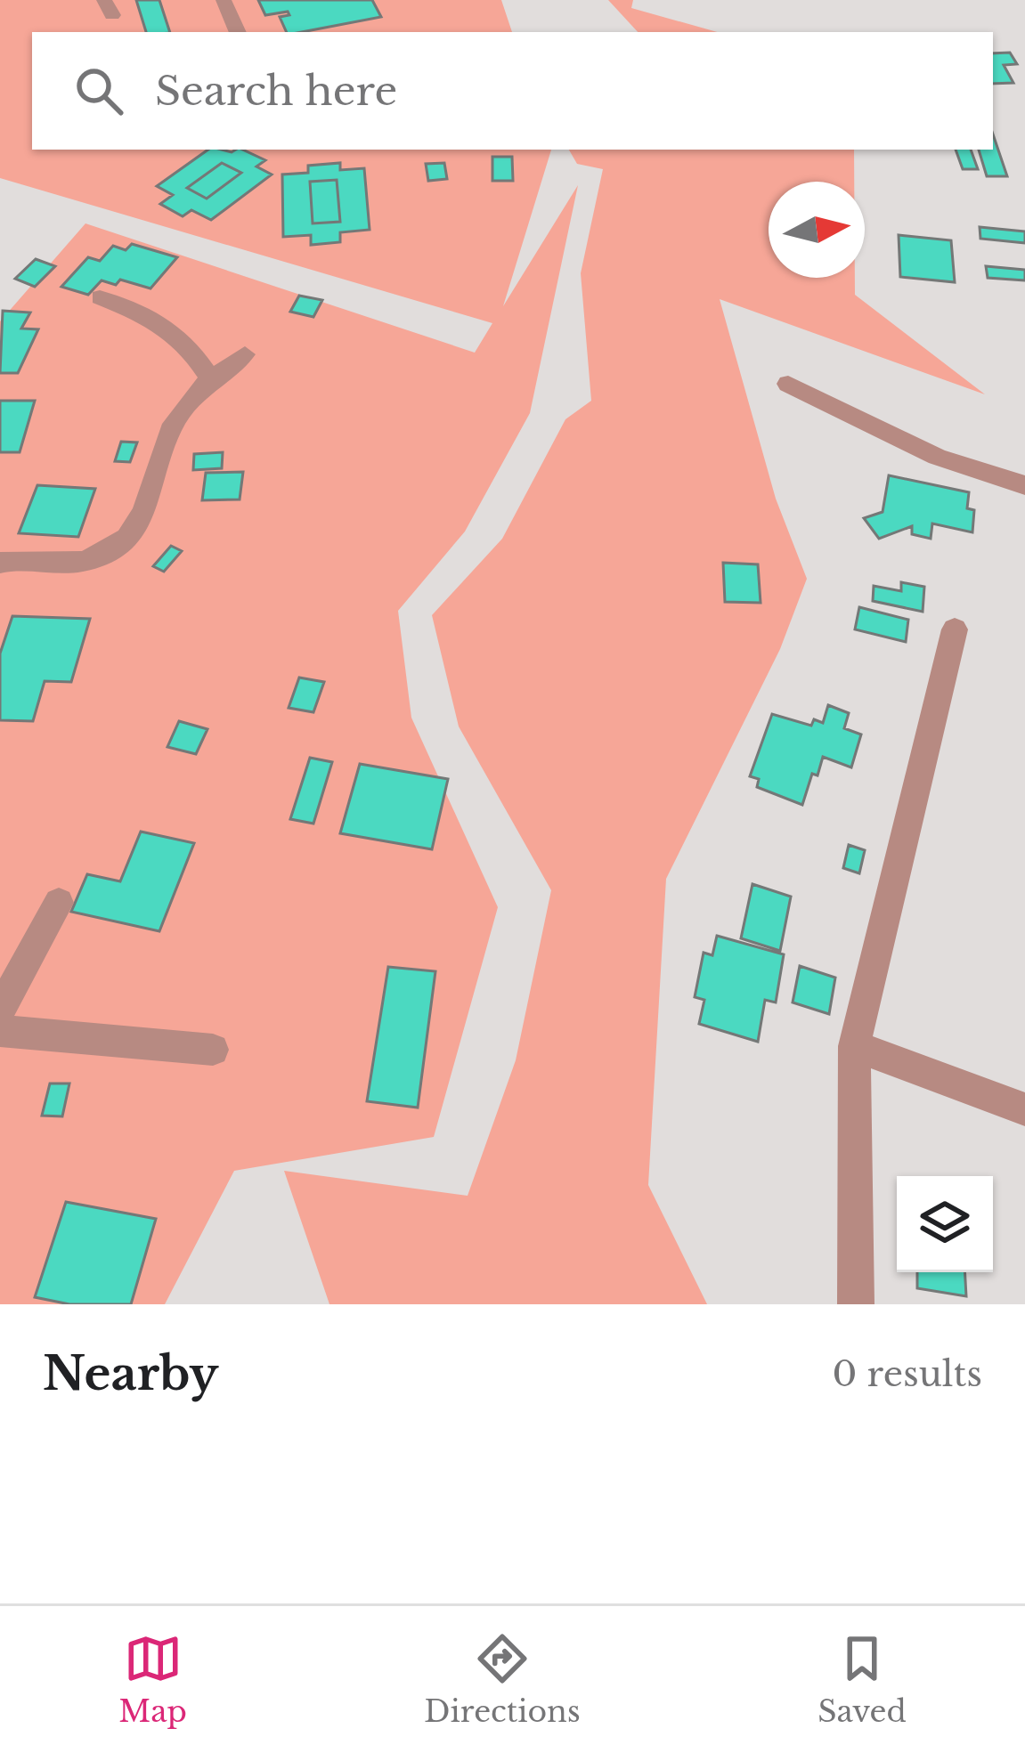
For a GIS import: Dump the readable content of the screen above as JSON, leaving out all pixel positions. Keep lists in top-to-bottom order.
{
  "north": "right",
  "page": {
    "search": "Search here",
    "heading": ["Nearby", "0 results"],
    "nav": ["Map", "Directions", "Saved"]
  }
}
